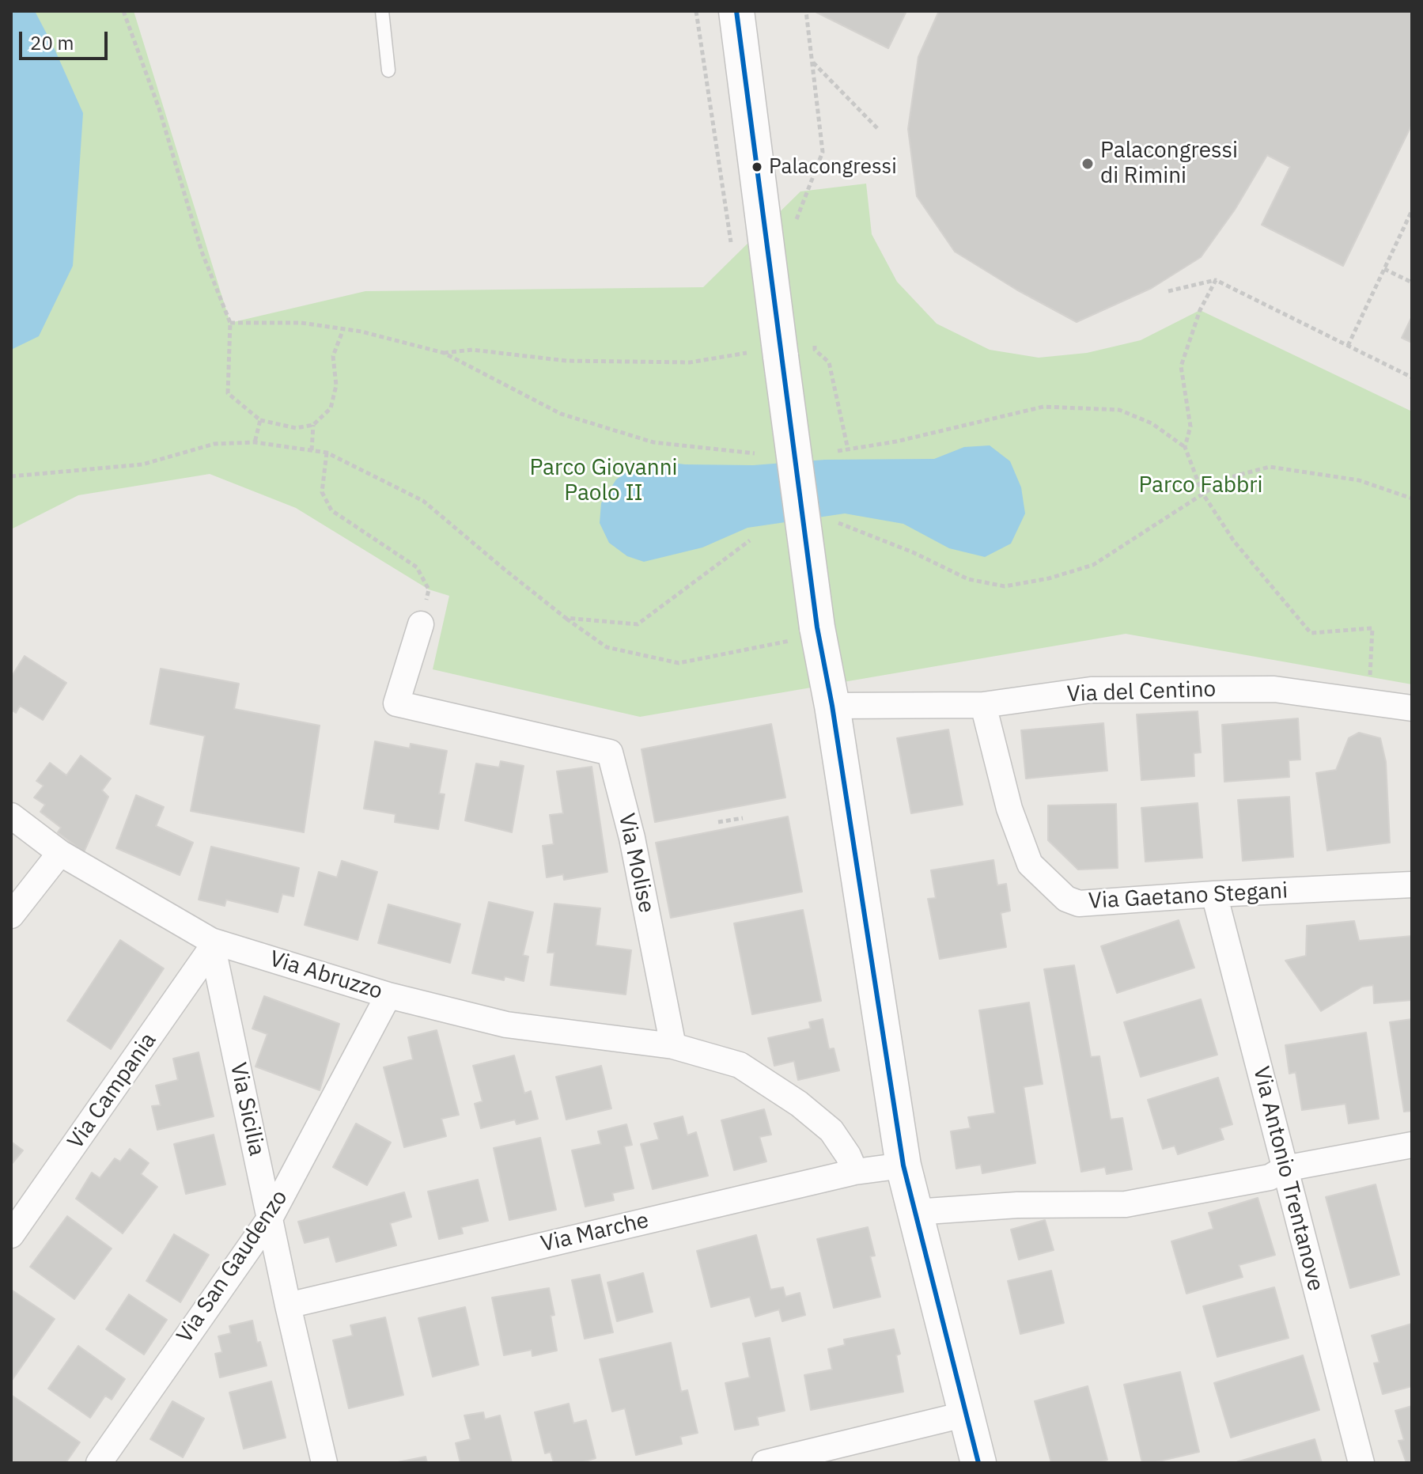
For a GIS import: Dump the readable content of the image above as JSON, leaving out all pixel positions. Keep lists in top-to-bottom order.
{
  "streets": {
    "street": [
      "Via del Centino",
      "Via Molise",
      "Via Gaetano Stegani",
      "Via Abruzzo",
      "Via Campania",
      "Via Sicilia",
      "Via Antonio Trentanove",
      "Via Marche",
      "Via San Gaudenzo"
    ]
  },
  "crossings": [
    ["Via del Centino", "Via Gaetano Stegani"],
    ["Via Molise", "Via Abruzzo"],
    ["Via Gaetano Stegani", "Via Antonio Trentanove"],
    ["Via Abruzzo", "Via Campania"],
    ["Via Abruzzo", "Via Sicilia"],
    ["Via Abruzzo", "Via San Gaudenzo"],
    ["Via Campania", "Via Sicilia"],
    ["Via Sicilia", "Via Marche"],
    ["Via Sicilia", "Via San Gaudenzo"]
  ],
  "parks": ["Parco Giovanni Paolo II", "Parco Fabbri"],
  "places": ["Palacongressi di Rimini", "Palacongressi"],
  "scale_bar": "20 m"
}
